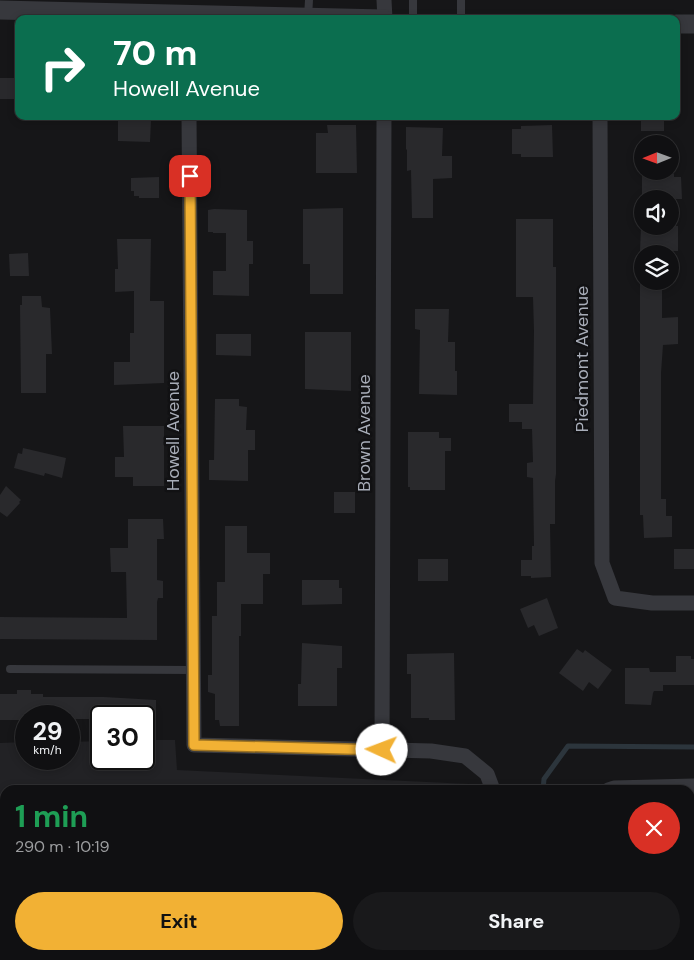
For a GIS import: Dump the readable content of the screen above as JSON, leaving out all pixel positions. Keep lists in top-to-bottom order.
{
  "streets": {
    "street": ["Piedmont Avenue", "Howell Avenue", "Brown Avenue"]
  },
  "crossings": [
    ["Howell Avenue", "Brown Avenue"]
  ],
  "north": "left",
  "page": {
    "turn": ["70 m", "Howell Avenue"],
    "speed": "29 km/h",
    "limit": "30",
    "heading": ["1 min", "290 m · 10:19"],
    "buttons": ["Exit", "Share"]
  }
}
